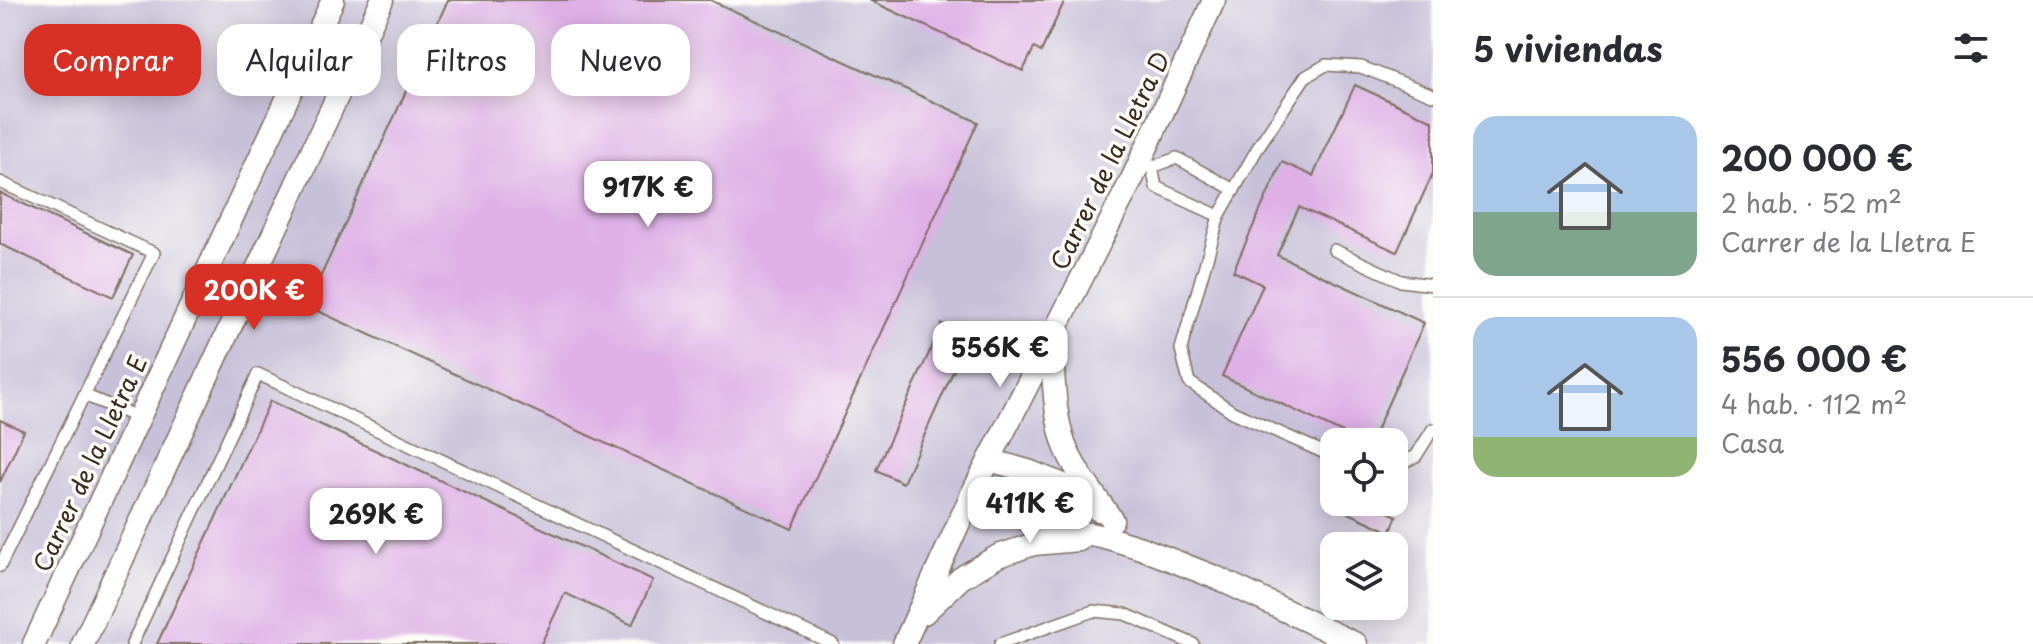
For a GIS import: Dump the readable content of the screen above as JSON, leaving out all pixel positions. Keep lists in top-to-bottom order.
{
  "streets": {
    "street": ["Carrer de la Lletra D", "Carrer de la Lletra E"]
  },
  "page": {
    "heading": "5 viviendas",
    "chip": [
      "Comprar",
      "Alquilar",
      "Filtros",
      "Nuevo"
    ],
    "list": [
      {
        "name": "200 000 €",
        "note": "2 hab. · 52 m² · Carrer de la Lletra E"
      },
      {
        "name": "556 000 €",
        "note": "4 hab. · 112 m² · Casa"
      }
    ],
    "price": [
      "917K €",
      "200K €",
      "556K €",
      "411K €",
      "269K €"
    ]
  }
}
